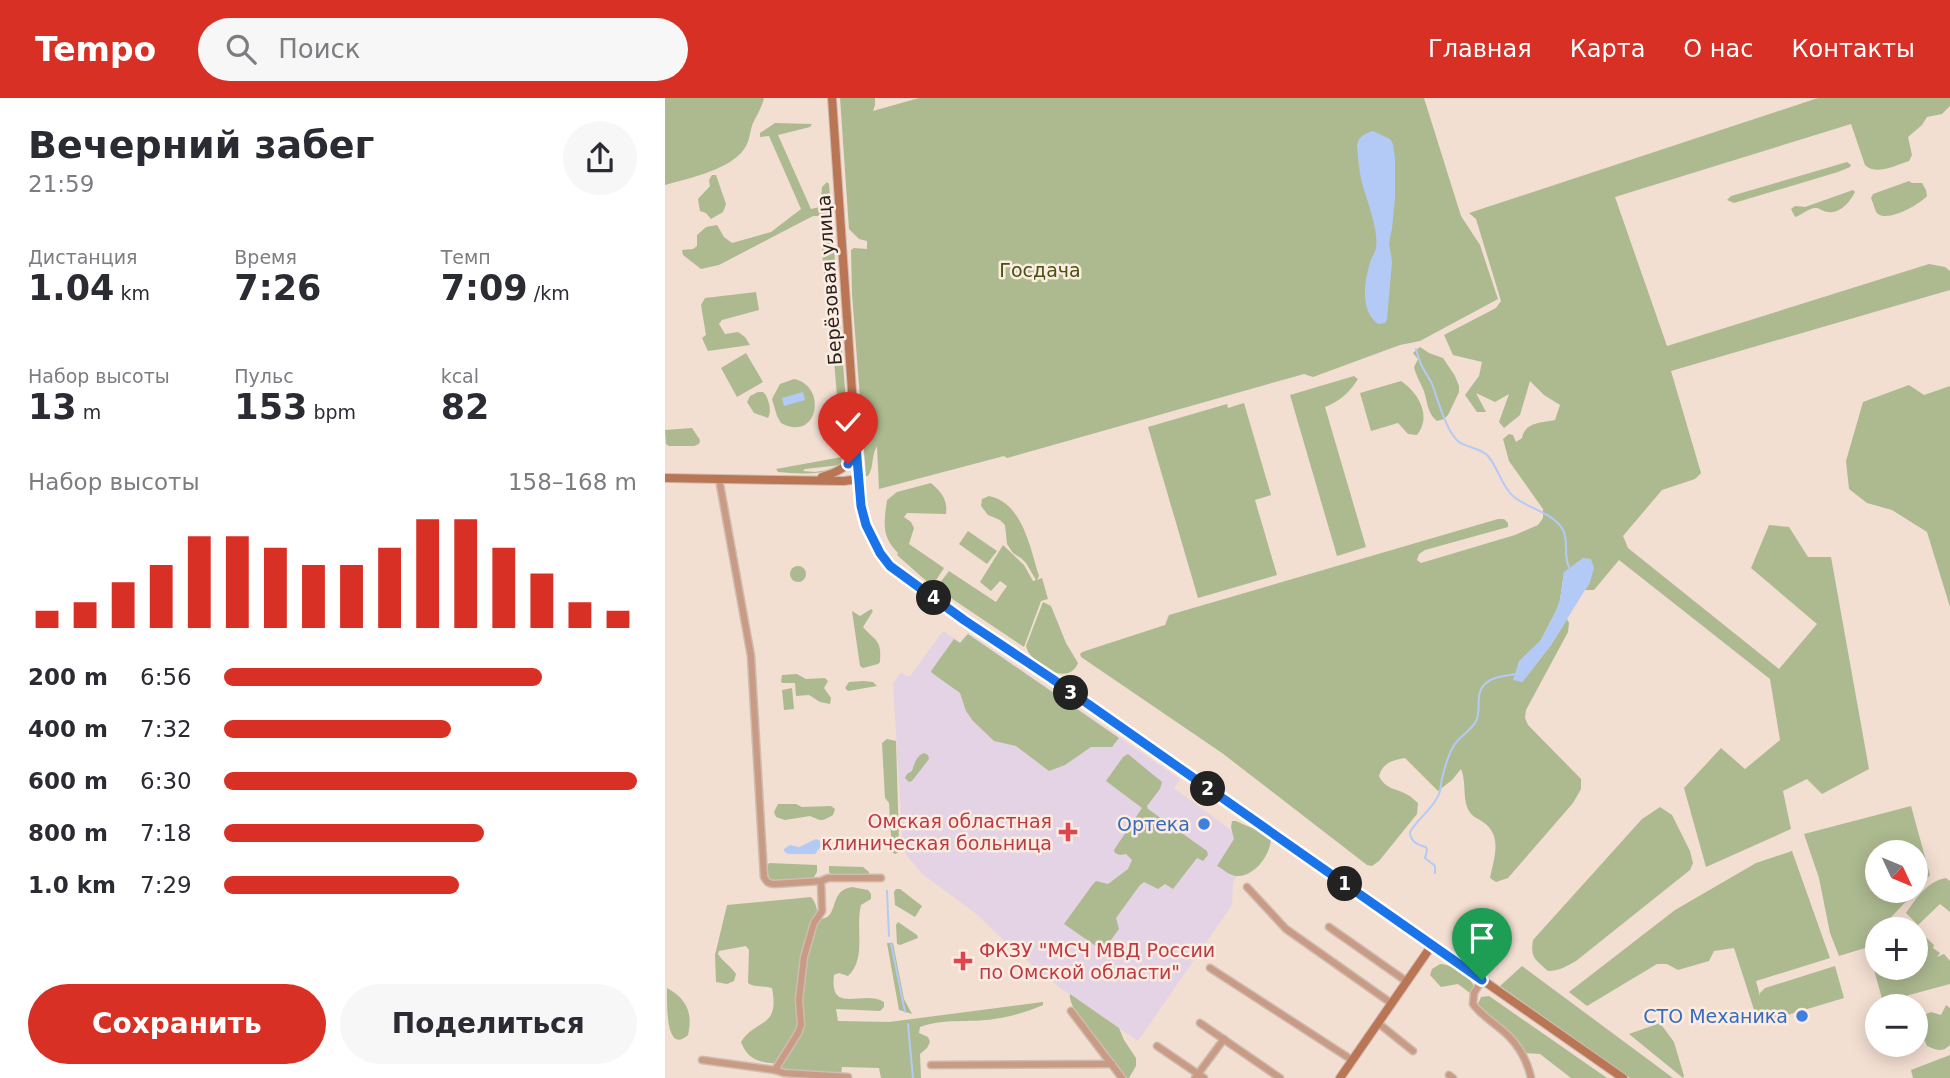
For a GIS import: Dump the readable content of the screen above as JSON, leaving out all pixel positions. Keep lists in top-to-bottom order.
{
  "streets": {
    "main road": ["Берёзовая улица"]
  },
  "parks": ["Госдача"],
  "places": {
    "other": ["Ортека", "СТО Механика"],
    "health": ["Омская областная клиническая больница", "ФКЗУ \"МСЧ МВД России по Омской области\""]
  },
  "north": "bottom right",
  "page": {
    "header": "Tempo",
    "search": "Поиск",
    "nav": [
      "Главная",
      "Карта",
      "О нас",
      "Контакты"
    ],
    "heading": ["Вечерний забег", "21:59"],
    "stats": [
      ["Дистанция", "1.04 km"],
      ["Время", "7:26"],
      ["Темп", "7:09 /km"],
      ["Набор высоты", "13 m"],
      ["Пульс", "153 bpm"],
      ["kcal", "82"]
    ],
    "chart": ["Набор высоты", "158–168 m"],
    "pins": [
      "4",
      "3",
      "2",
      "1"
    ],
    "list": [
      {
        "name": "200 m",
        "note": "6:56"
      },
      {
        "name": "400 m",
        "note": "7:32"
      },
      {
        "name": "600 m",
        "note": "6:30"
      },
      {
        "name": "800 m",
        "note": "7:18"
      },
      {
        "name": "1.0 km",
        "note": "7:29"
      }
    ],
    "map_buttons": ["+", "−"],
    "buttons": ["Сохранить", "Поделиться"]
  }
}
